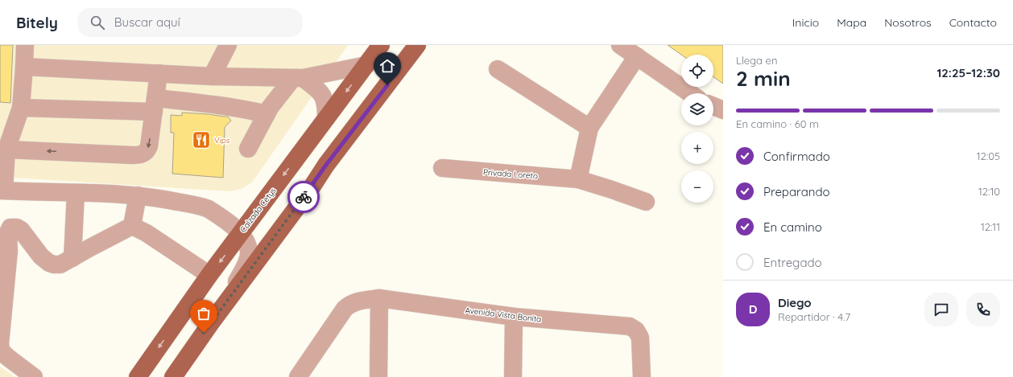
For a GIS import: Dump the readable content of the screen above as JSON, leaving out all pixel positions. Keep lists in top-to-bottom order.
{
  "streets": {
    "main road": ["Calzada Cetys"],
    "street": ["Privada Loreto", "Avenida Vista Bonita"]
  },
  "places": {
    "restaurant": ["Vips"]
  },
  "page": {
    "header": "Bitely",
    "search": "Buscar aquí",
    "nav": [
      "Inicio",
      "Mapa",
      "Nosotros",
      "Contacto"
    ],
    "heading": ["2 min", "Llega en", "12:25–12:30"],
    "panel": ["Diego", "Repartidor · 4.7"],
    "map_buttons": ["+", "−"],
    "bar": "En camino · 60 m",
    "list": [
      ["Confirmado", "12:05"],
      ["Preparando", "12:10"],
      ["En camino", "12:11"],
      "Entregado"
    ],
    "round": "D"
  }
}
